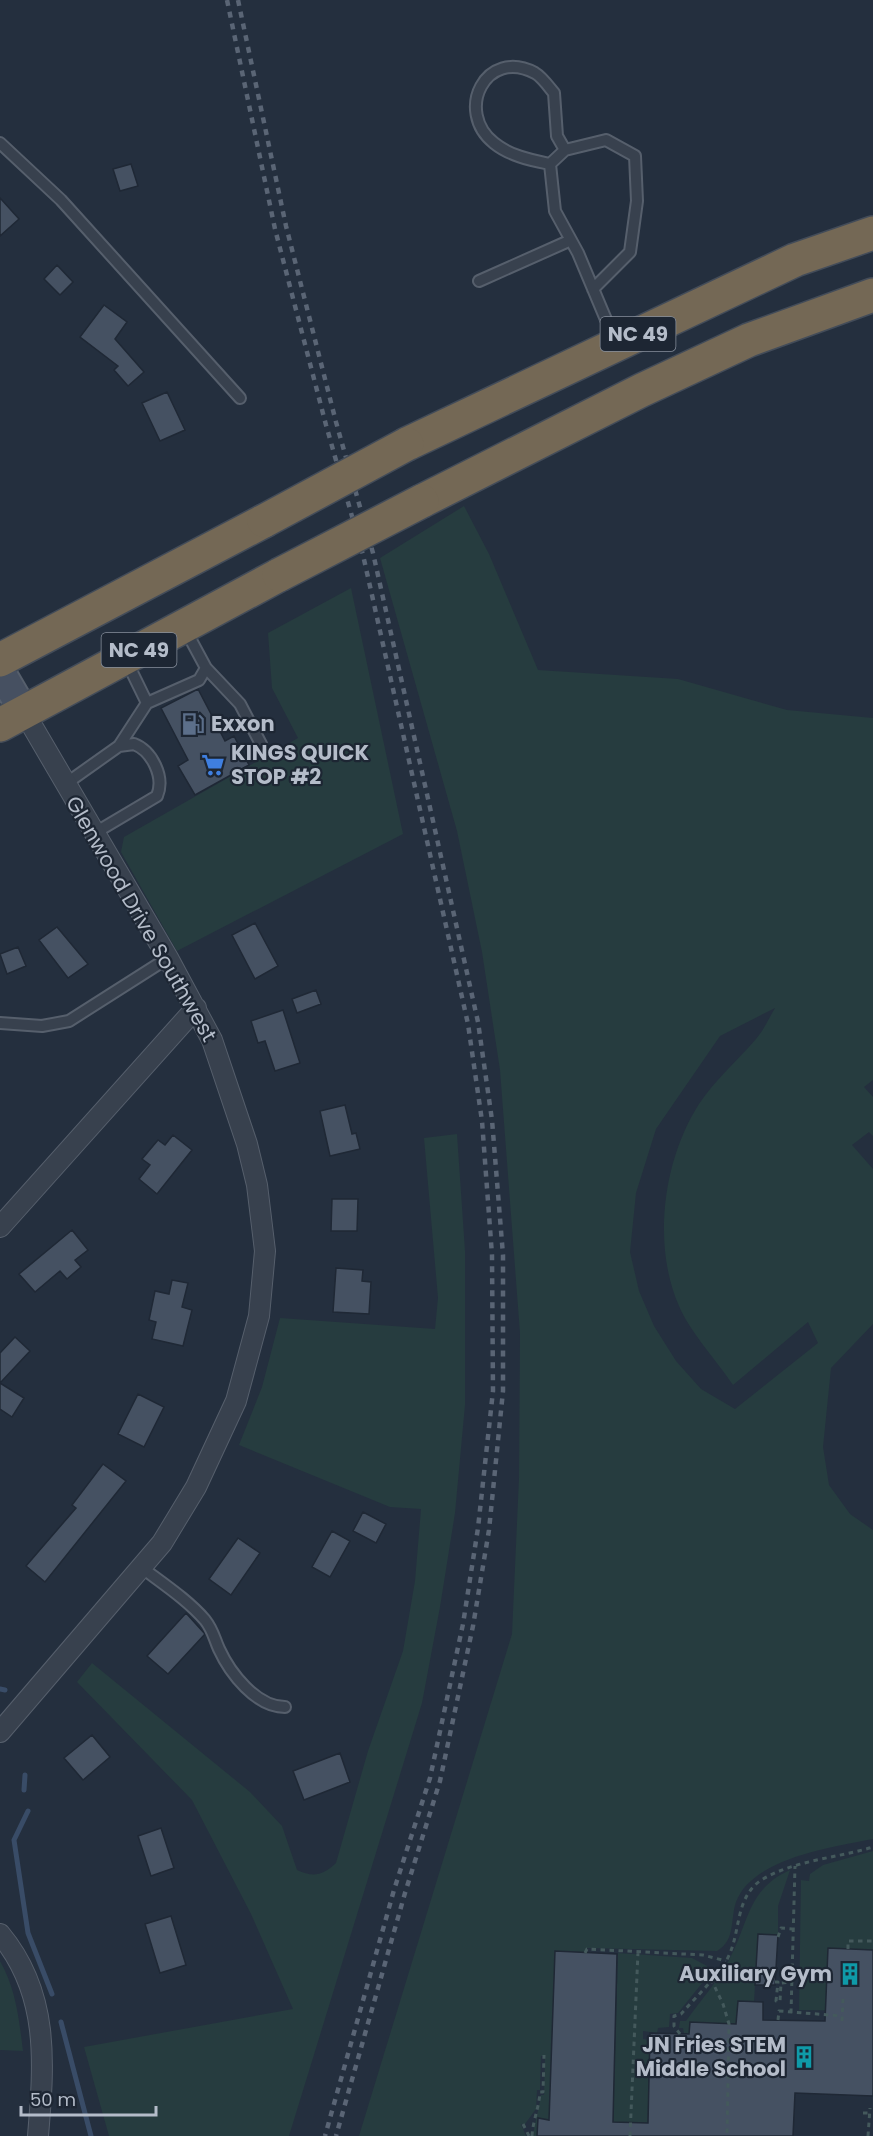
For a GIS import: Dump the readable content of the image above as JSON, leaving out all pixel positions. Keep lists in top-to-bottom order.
{
  "streets": {
    "highway": ["NC 49"],
    "street": ["Glenwood Drive Southwest"]
  },
  "crossings": [
    ["NC 49", "Glenwood Drive Southwest"]
  ],
  "places": {
    "fuel station": ["Exxon"],
    "supermarket": ["KINGS QUICK STOP #2"],
    "building": ["Auxiliary Gym", "JN Fries STEM Middle School"]
  },
  "scale_bar": "50 m"
}
